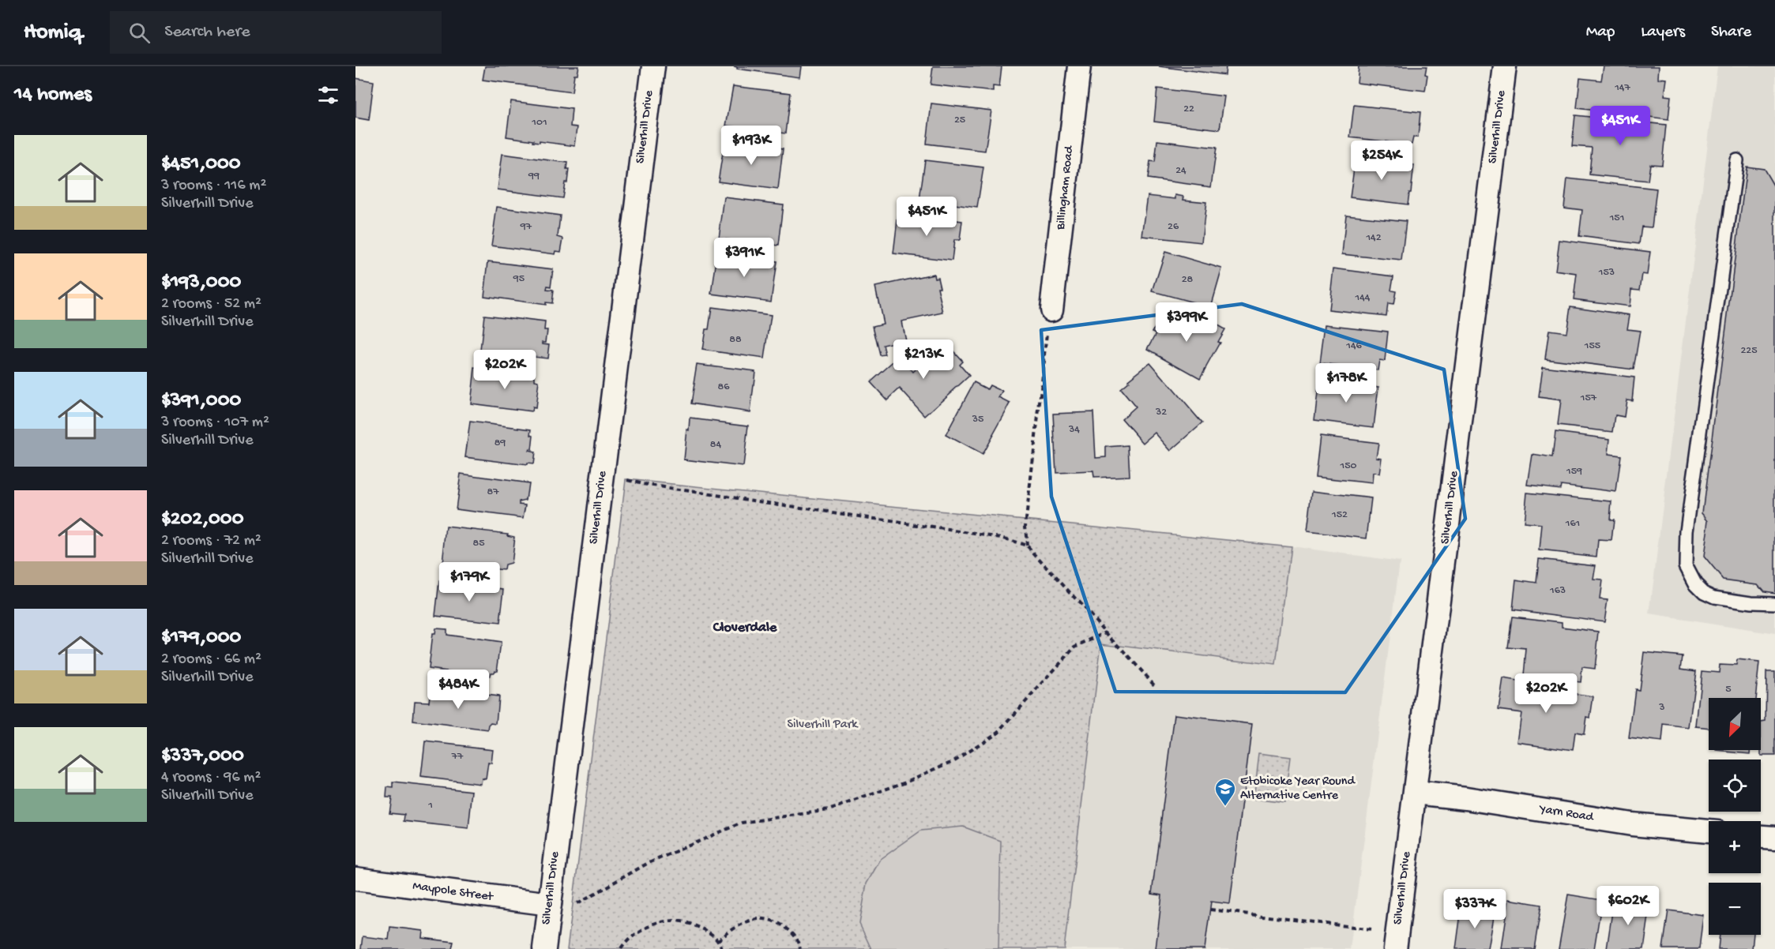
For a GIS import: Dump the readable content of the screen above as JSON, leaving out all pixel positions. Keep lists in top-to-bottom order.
{
  "streets": {
    "street": [
      "Silverhill Drive",
      "Billingham Road",
      "Yarn Road",
      "Maypole Street"
    ]
  },
  "crossings": [
    ["Silverhill Drive", "Yarn Road"],
    ["Silverhill Drive", "Maypole Street"]
  ],
  "districts": ["Cloverdale"],
  "parks": ["Silverhill Park"],
  "places": {
    "school or university": ["Etobicoke Year Round Alternative Centre"]
  },
  "house_numbers": [
    "147",
    "22",
    "25",
    "101",
    "24",
    "99",
    "151",
    "97",
    "26",
    "142",
    "153",
    "95",
    "28",
    "144",
    "88",
    "146",
    "155",
    "225",
    "86",
    "157",
    "32",
    "35",
    "34",
    "89",
    "84",
    "150",
    "159",
    "87",
    "152",
    "161",
    "85",
    "163",
    "5",
    "3",
    "77",
    "1"
  ],
  "north": "bottom left",
  "page": {
    "header": "Homiq",
    "search": "Search here",
    "nav": ["Map", "Layers", "Share"],
    "heading": "14 homes",
    "price": [
      "$451K",
      "$193K",
      "$254K",
      "$451K",
      "$391K",
      "$399K",
      "$213K",
      "$202K",
      "$178K",
      "$179K",
      "$484K",
      "$202K",
      "$602K",
      "$337K"
    ],
    "list": [
      {
        "name": "$451,000",
        "note": "3 rooms · 116 m² · Silverhill Drive"
      },
      {
        "name": "$193,000",
        "note": "2 rooms · 52 m² · Silverhill Drive"
      },
      {
        "name": "$391,000",
        "note": "3 rooms · 107 m² · Silverhill Drive"
      },
      {
        "name": "$202,000",
        "note": "2 rooms · 72 m² · Silverhill Drive"
      },
      {
        "name": "$179,000",
        "note": "2 rooms · 66 m² · Silverhill Drive"
      },
      {
        "name": "$337,000",
        "note": "4 rooms · 96 m² · Silverhill Drive"
      }
    ],
    "map_buttons": ["+", "−"]
  }
}
